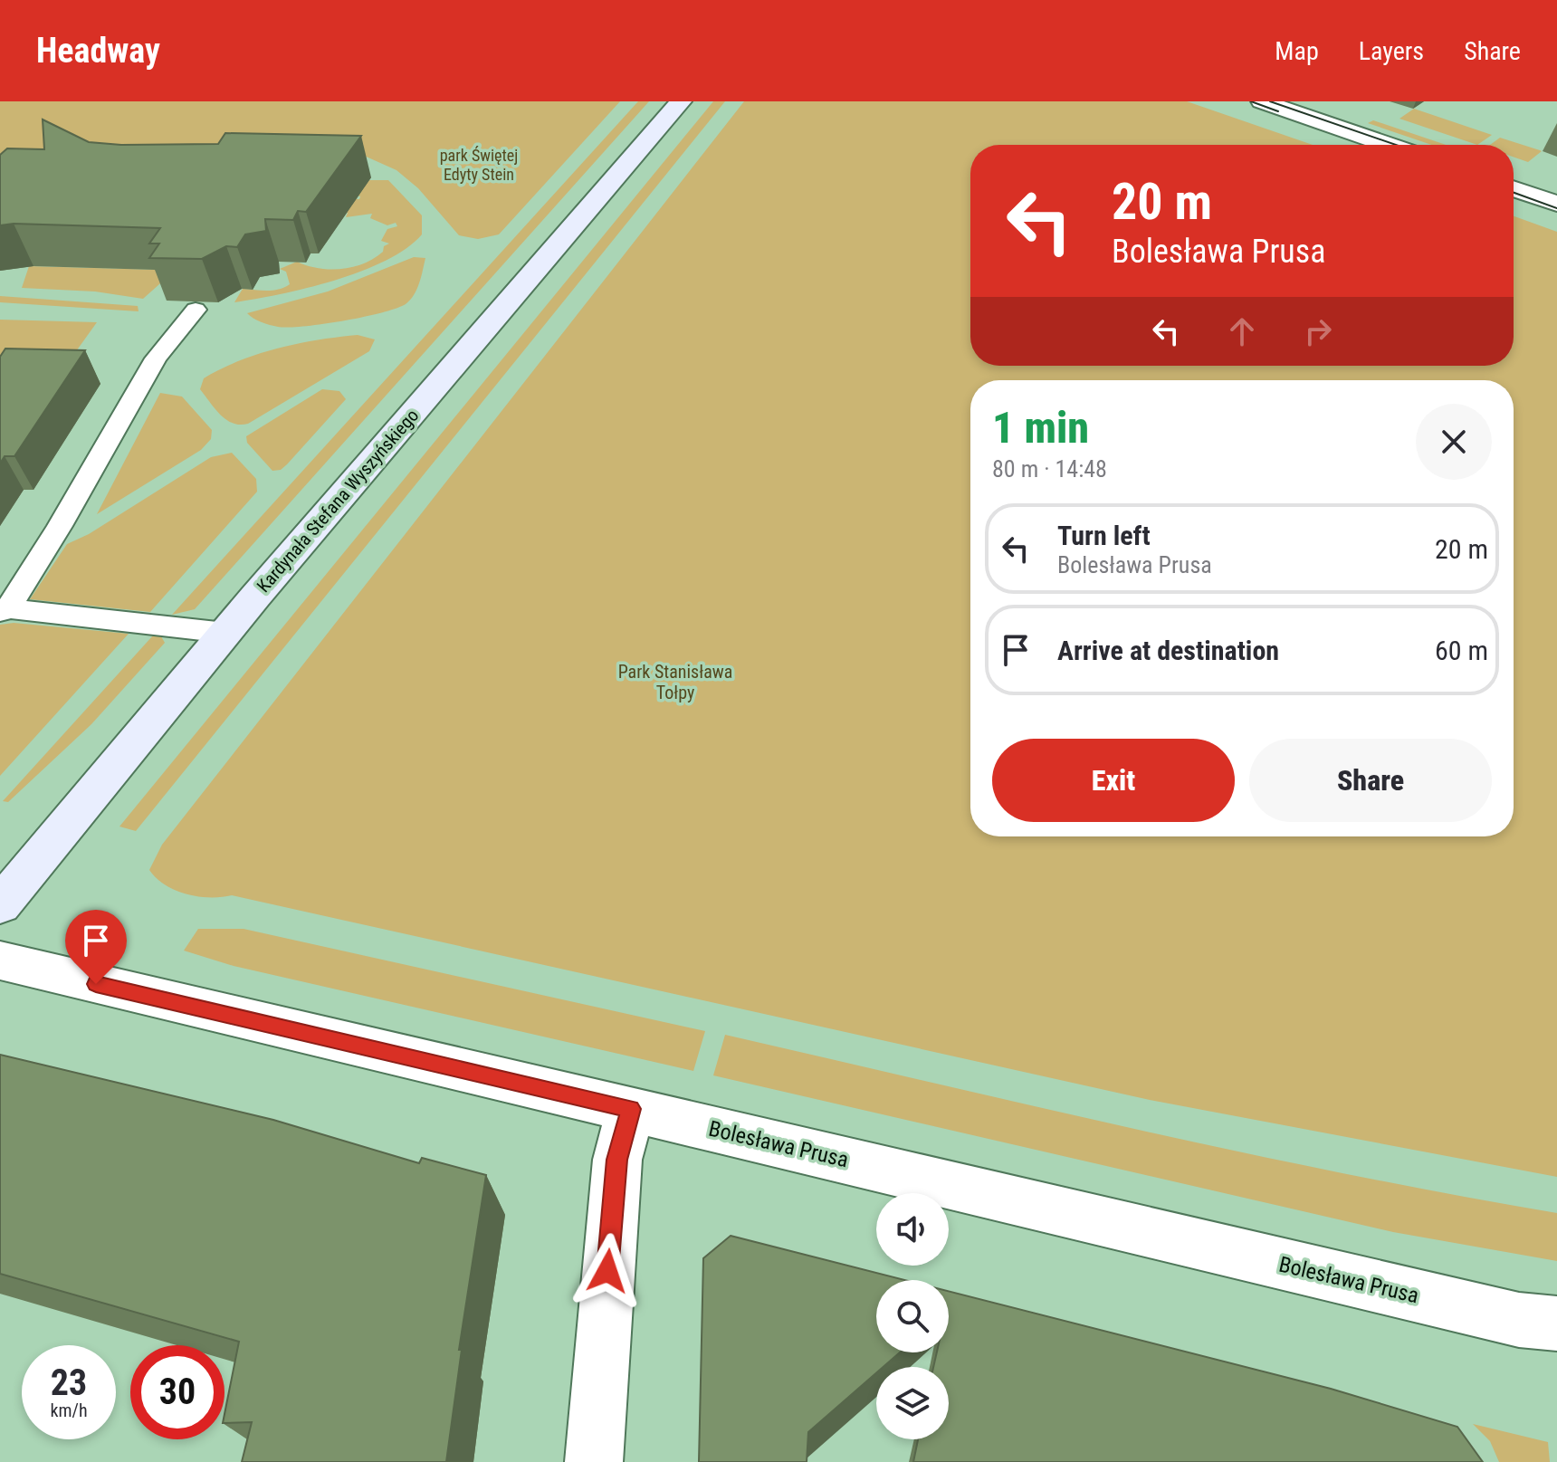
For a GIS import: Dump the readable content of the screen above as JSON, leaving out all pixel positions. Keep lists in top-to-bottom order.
{
  "streets": {
    "main road": ["Kardynała Stefana Wyszyńskiego"],
    "street": ["Bolesława Prusa"]
  },
  "parks": ["park Świętej Edyty Stein", "Park Stanisława Tołpy"],
  "page": {
    "header": "Headway",
    "nav": ["Map", "Layers", "Share"],
    "turn": ["20 m", "Bolesława Prusa"],
    "heading": ["1 min", "80 m · 14:48"],
    "list": [
      {
        "name": "Turn left",
        "note": "Bolesława Prusa",
        "value": "20 m"
      },
      {
        "name": "Arrive at destination",
        "value": "60 m"
      }
    ],
    "buttons": ["Exit", "Share"],
    "speed": "23 km/h",
    "limit": "30"
  }
}
